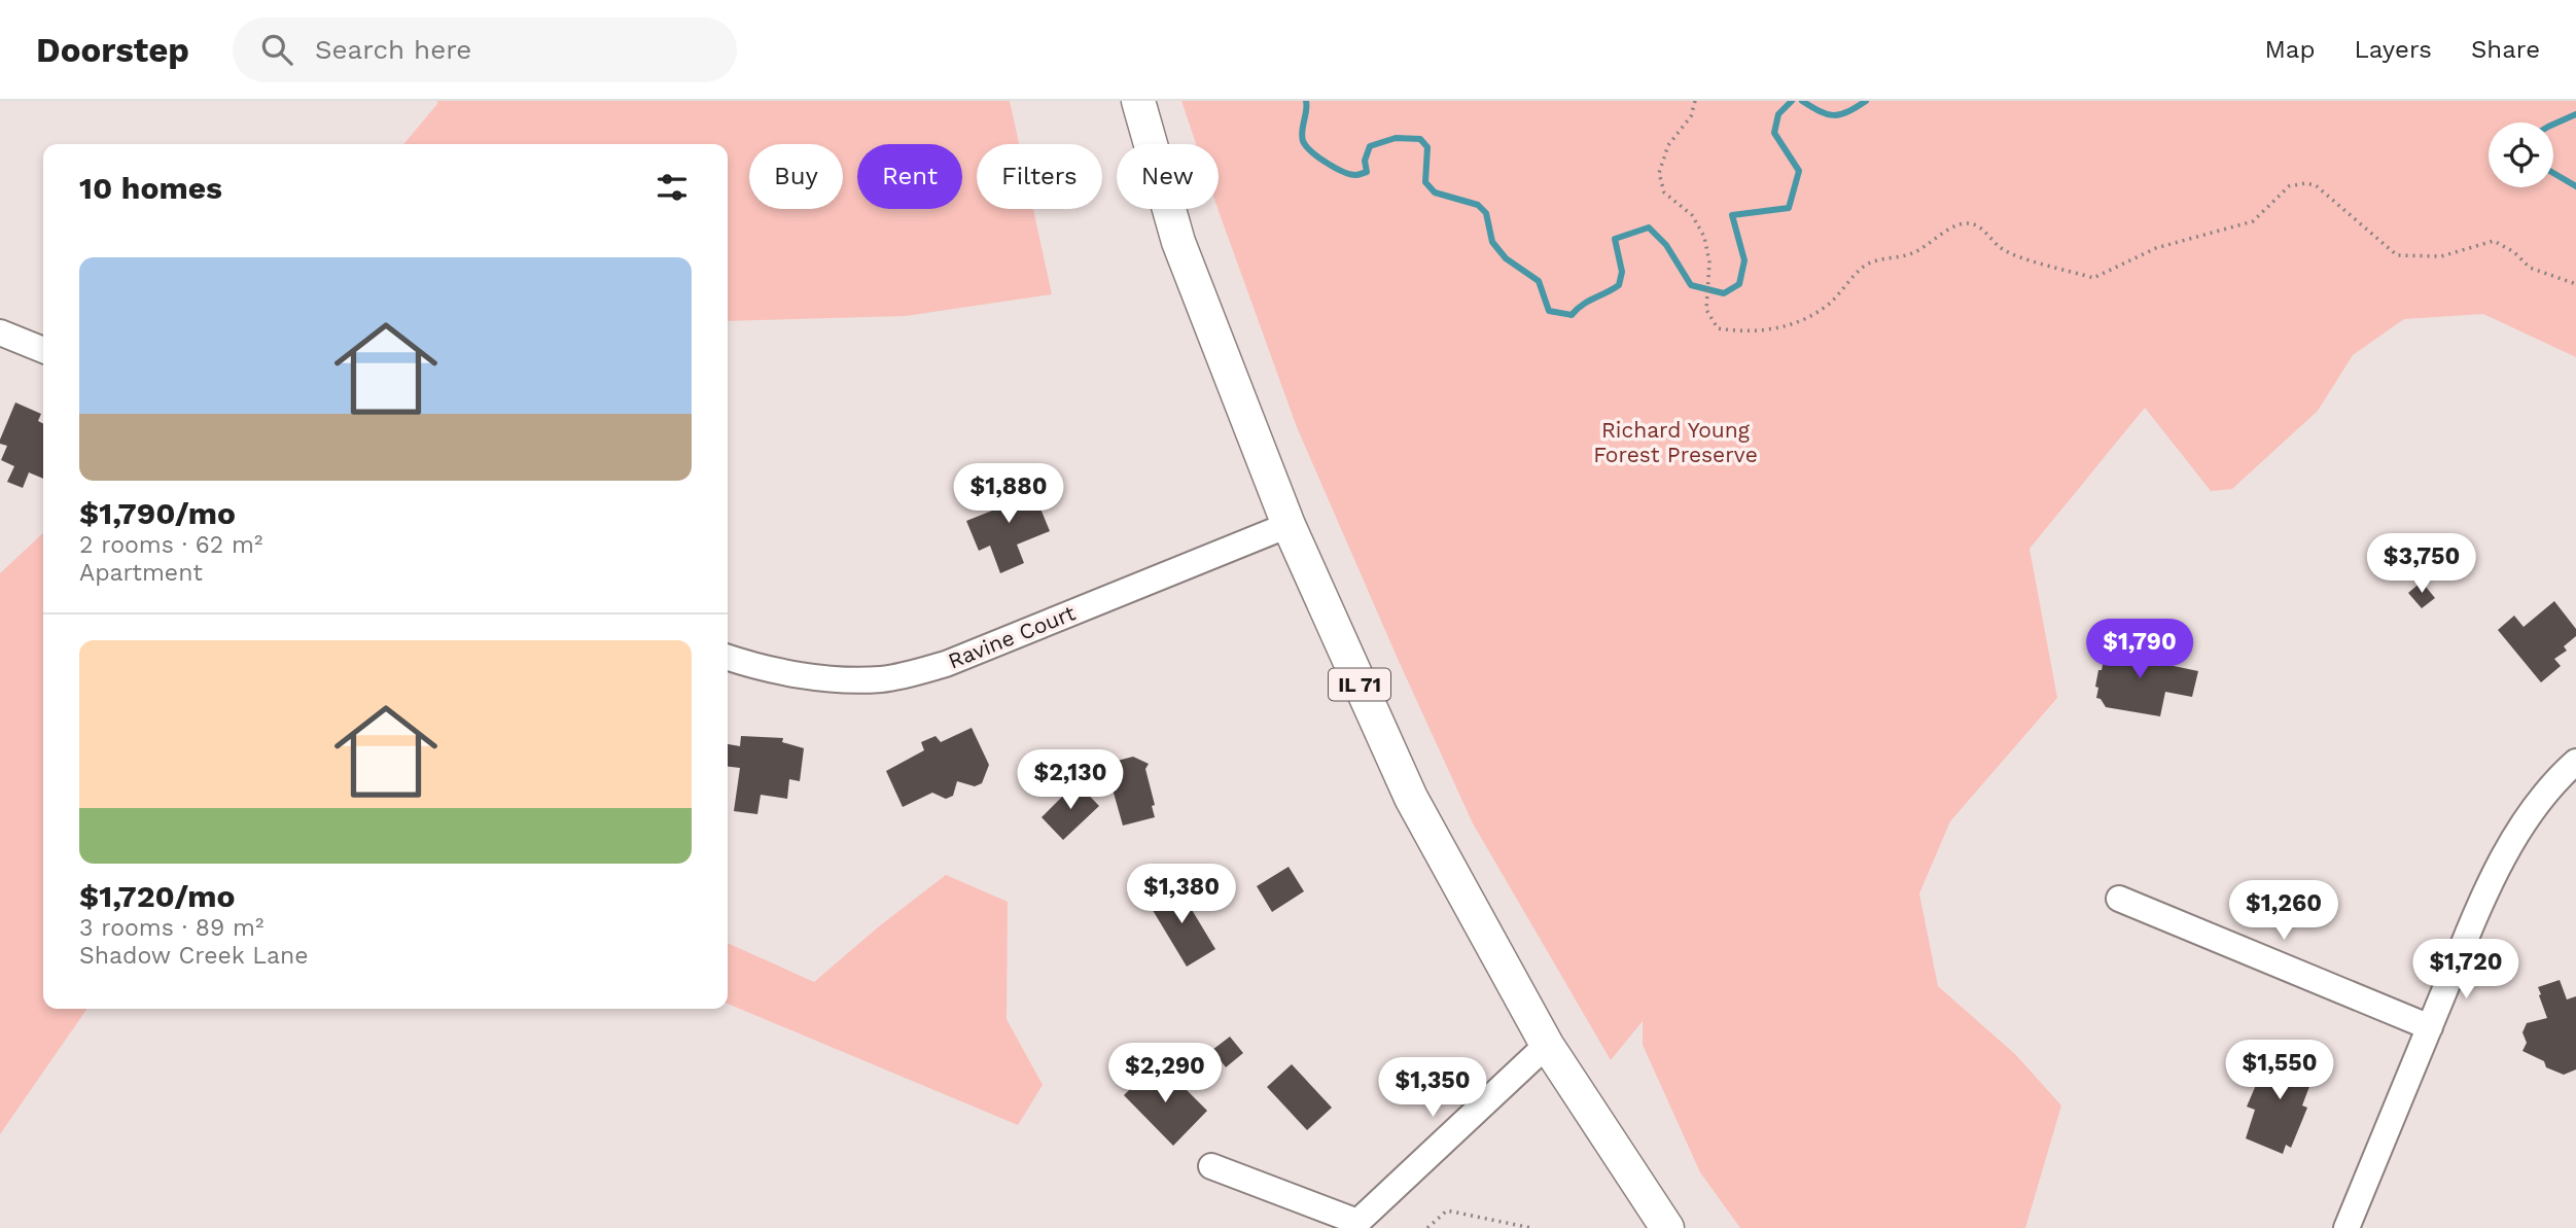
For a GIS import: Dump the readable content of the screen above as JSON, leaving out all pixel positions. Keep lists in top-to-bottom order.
{
  "streets": {
    "main road": ["IL 71"],
    "street": ["Ravine Court"]
  },
  "crossings": [
    ["Ravine Court", "IL 71"]
  ],
  "parks": ["Richard Young Forest Preserve"],
  "page": {
    "header": "Doorstep",
    "search": "Search here",
    "nav": ["Map", "Layers", "Share"],
    "chip": [
      "Buy",
      "Rent",
      "Filters",
      "New"
    ],
    "heading": "10 homes",
    "list": [
      {
        "name": "$1,790/mo",
        "note": "2 rooms · 62 m² · Apartment"
      },
      {
        "name": "$1,720/mo",
        "note": "3 rooms · 89 m² · Shadow Creek Lane"
      }
    ],
    "price": [
      "$1,880",
      "$3,750",
      "$1,790",
      "$2,130",
      "$1,380",
      "$1,260",
      "$1,720",
      "$1,550",
      "$2,290",
      "$1,350"
    ]
  }
}
